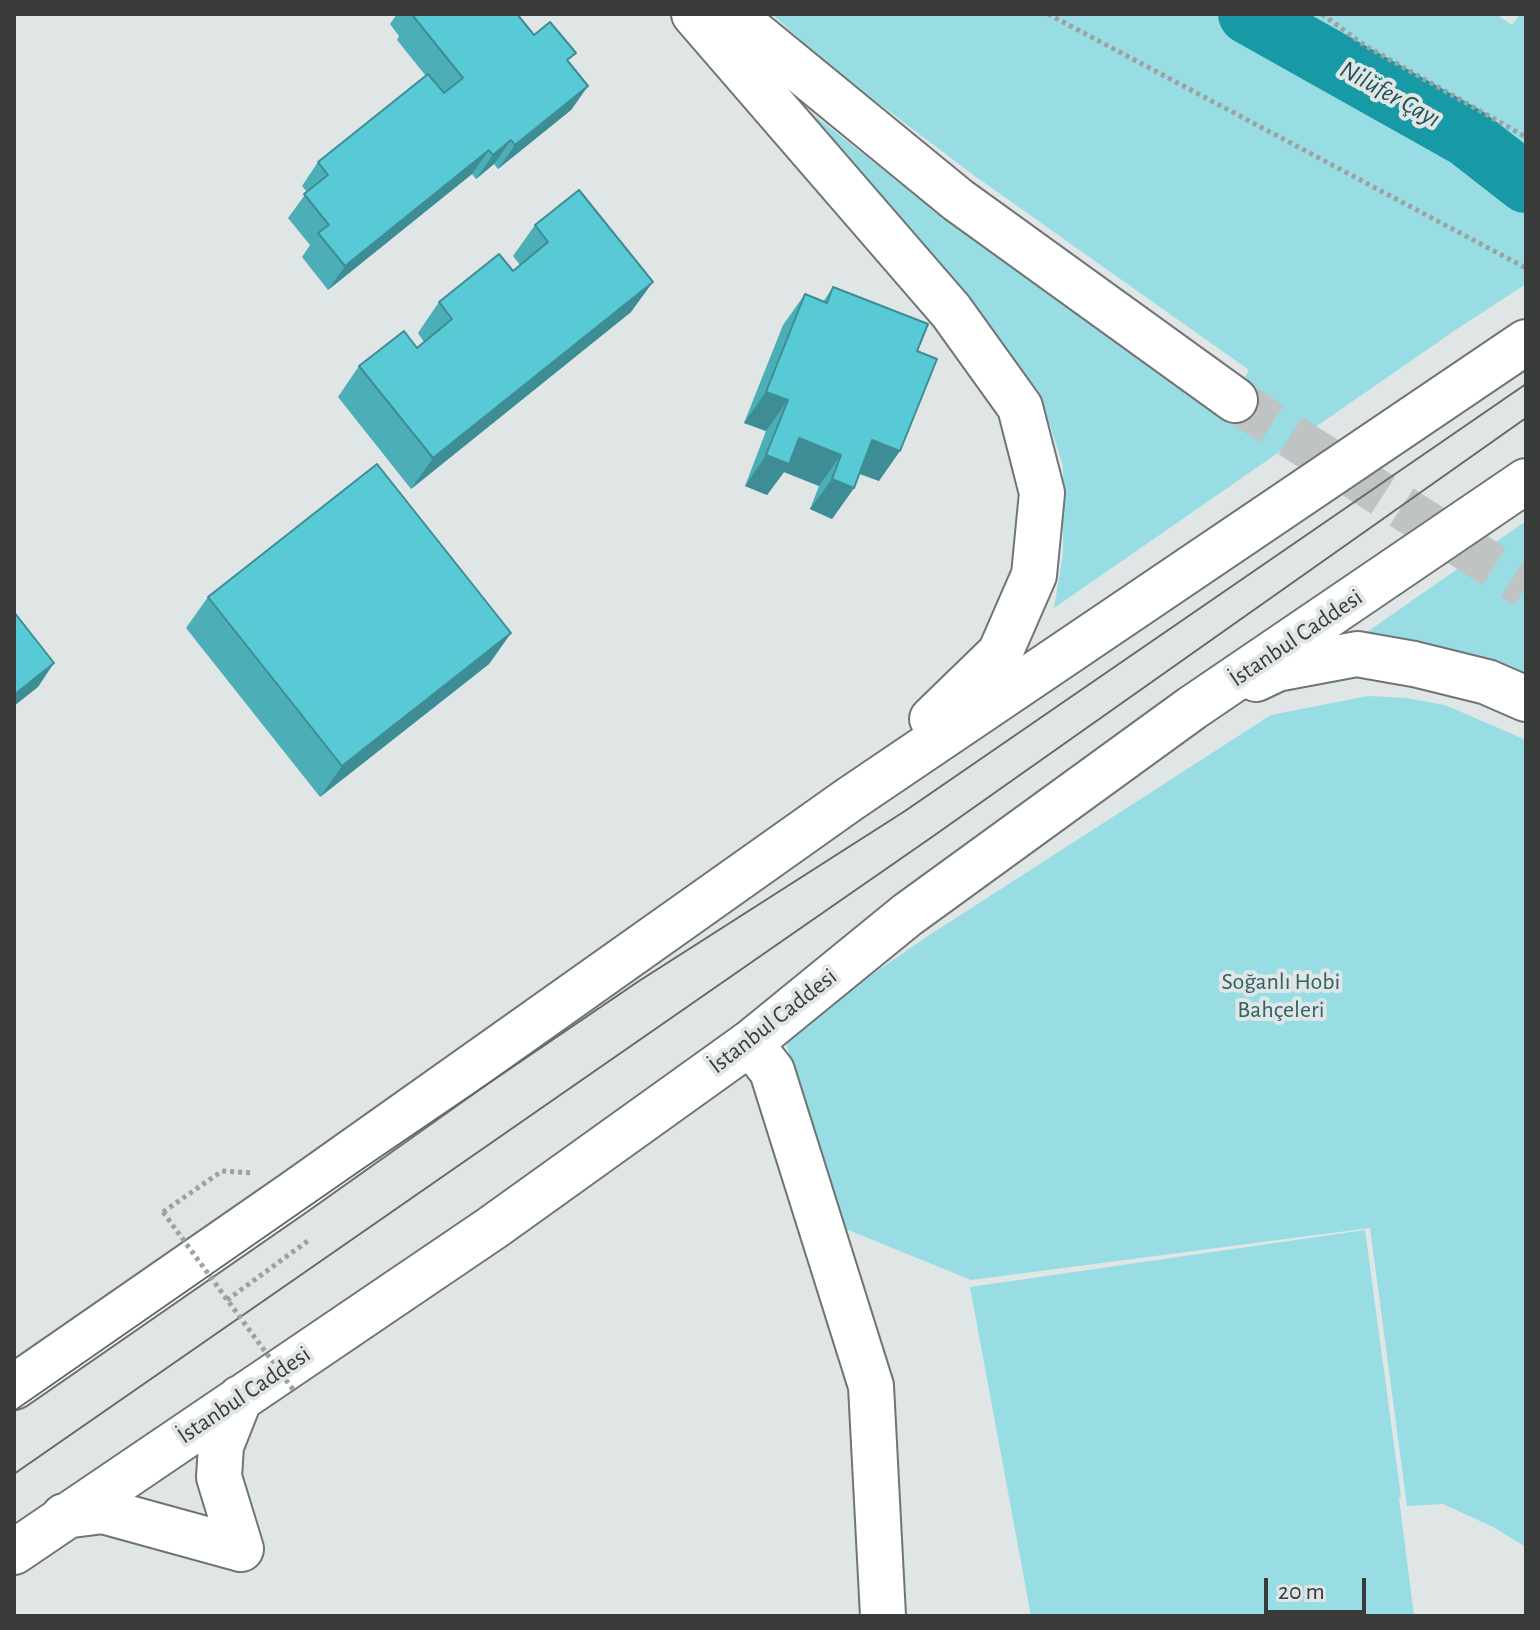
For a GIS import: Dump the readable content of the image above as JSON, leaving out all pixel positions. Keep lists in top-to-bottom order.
{
  "streets": {
    "main road": ["İstanbul Caddesi"]
  },
  "water": ["Nilüfer Çayı"],
  "parks": ["Soğanlı Hobi Bahçeleri"],
  "scale_bar": "20 m"
}
